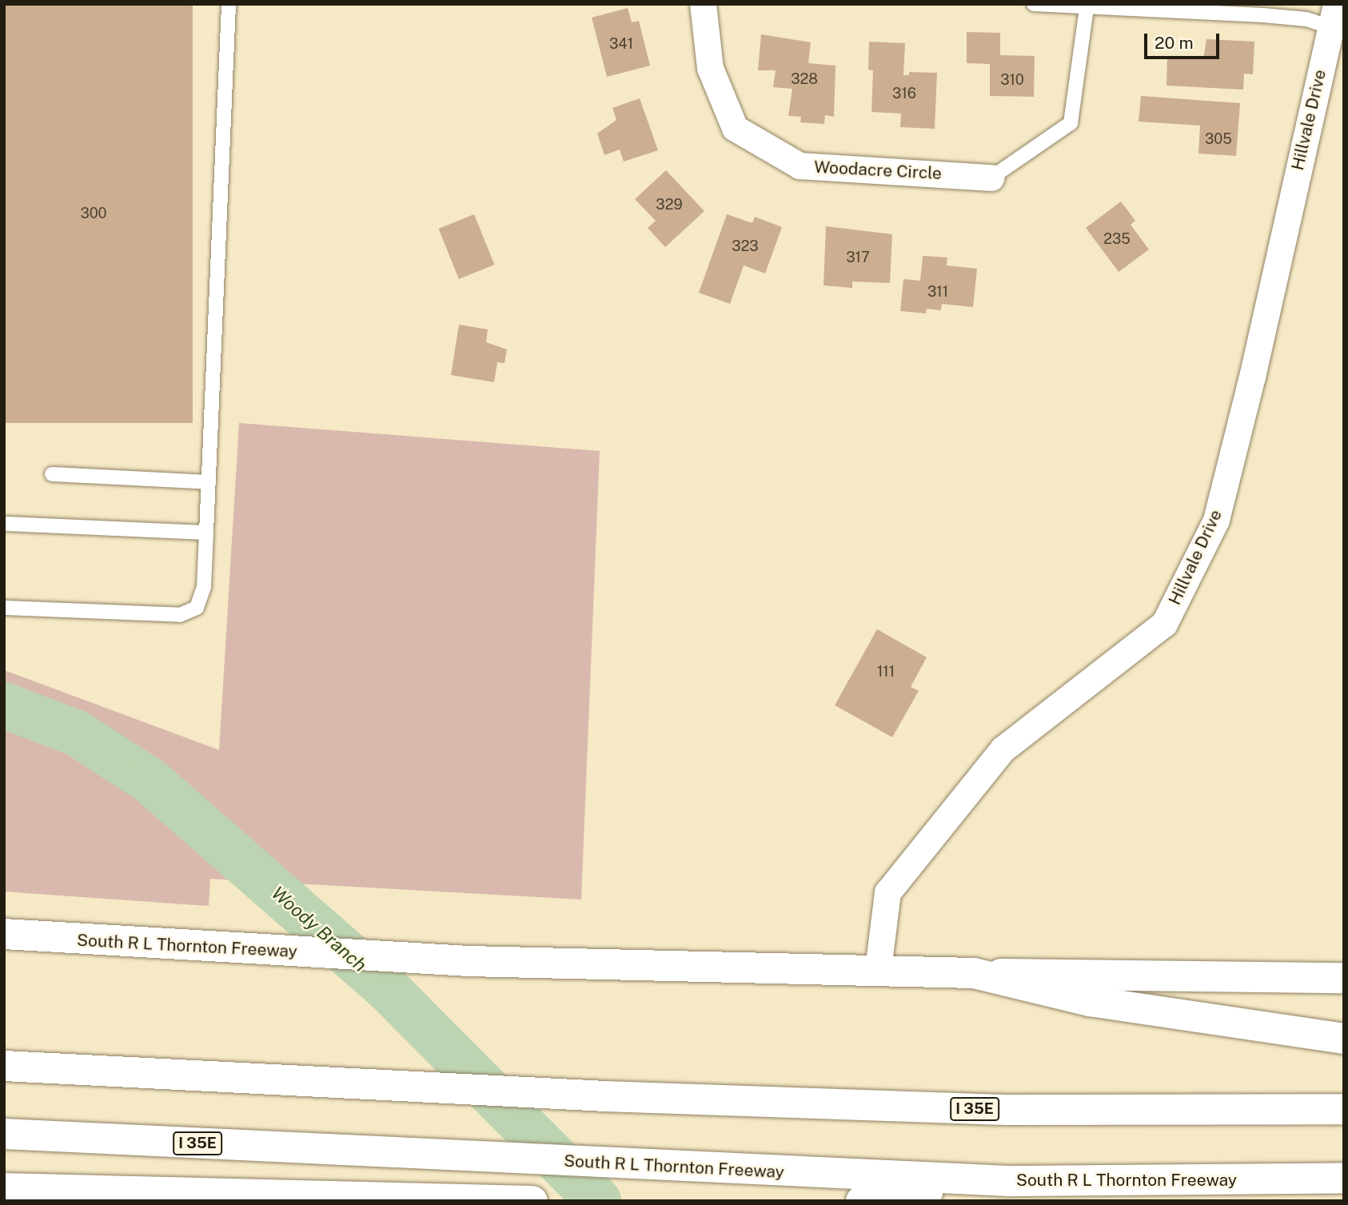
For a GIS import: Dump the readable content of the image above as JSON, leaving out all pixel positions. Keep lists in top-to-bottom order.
{
  "streets": {
    "main road": ["South R L Thornton Freeway", "I 35E"],
    "street": ["Hillvale Drive", "Woodacre Circle"]
  },
  "crossings": [
    ["Hillvale Drive", "South R L Thornton Freeway"]
  ],
  "water": ["Woody Branch"],
  "house_numbers": [
    "341",
    "328",
    "310",
    "316",
    "305",
    "329",
    "300",
    "235",
    "323",
    "317",
    "311",
    "111"
  ],
  "scale_bar": "20 m"
}
